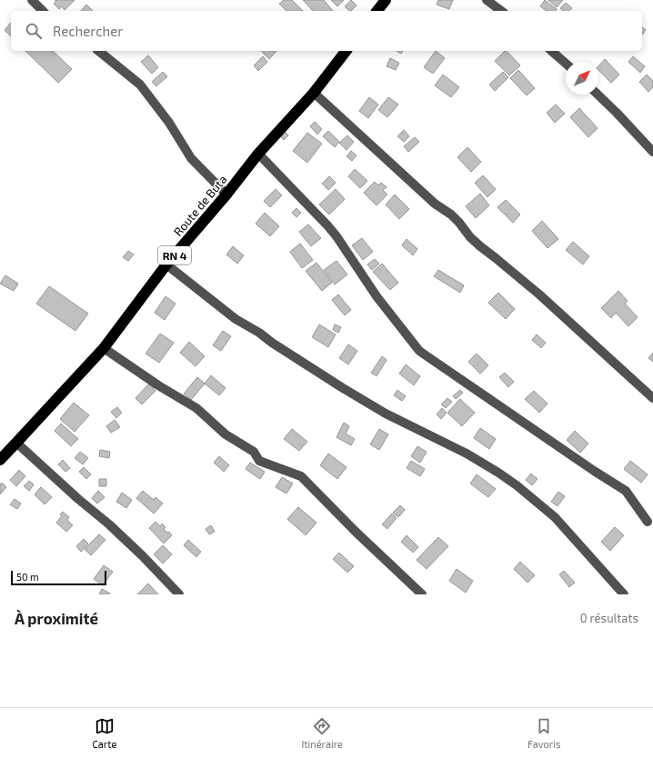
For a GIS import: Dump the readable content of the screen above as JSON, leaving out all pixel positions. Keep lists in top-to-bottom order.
{
  "streets": {
    "highway": ["Route de Buta", "RN 4"]
  },
  "scale_bar": "50 m",
  "north": "top right",
  "page": {
    "search": "Rechercher",
    "scale": "50 m",
    "heading": ["À proximité", "0 résultats"],
    "nav": ["Carte", "Itinéraire", "Favoris"]
  }
}
